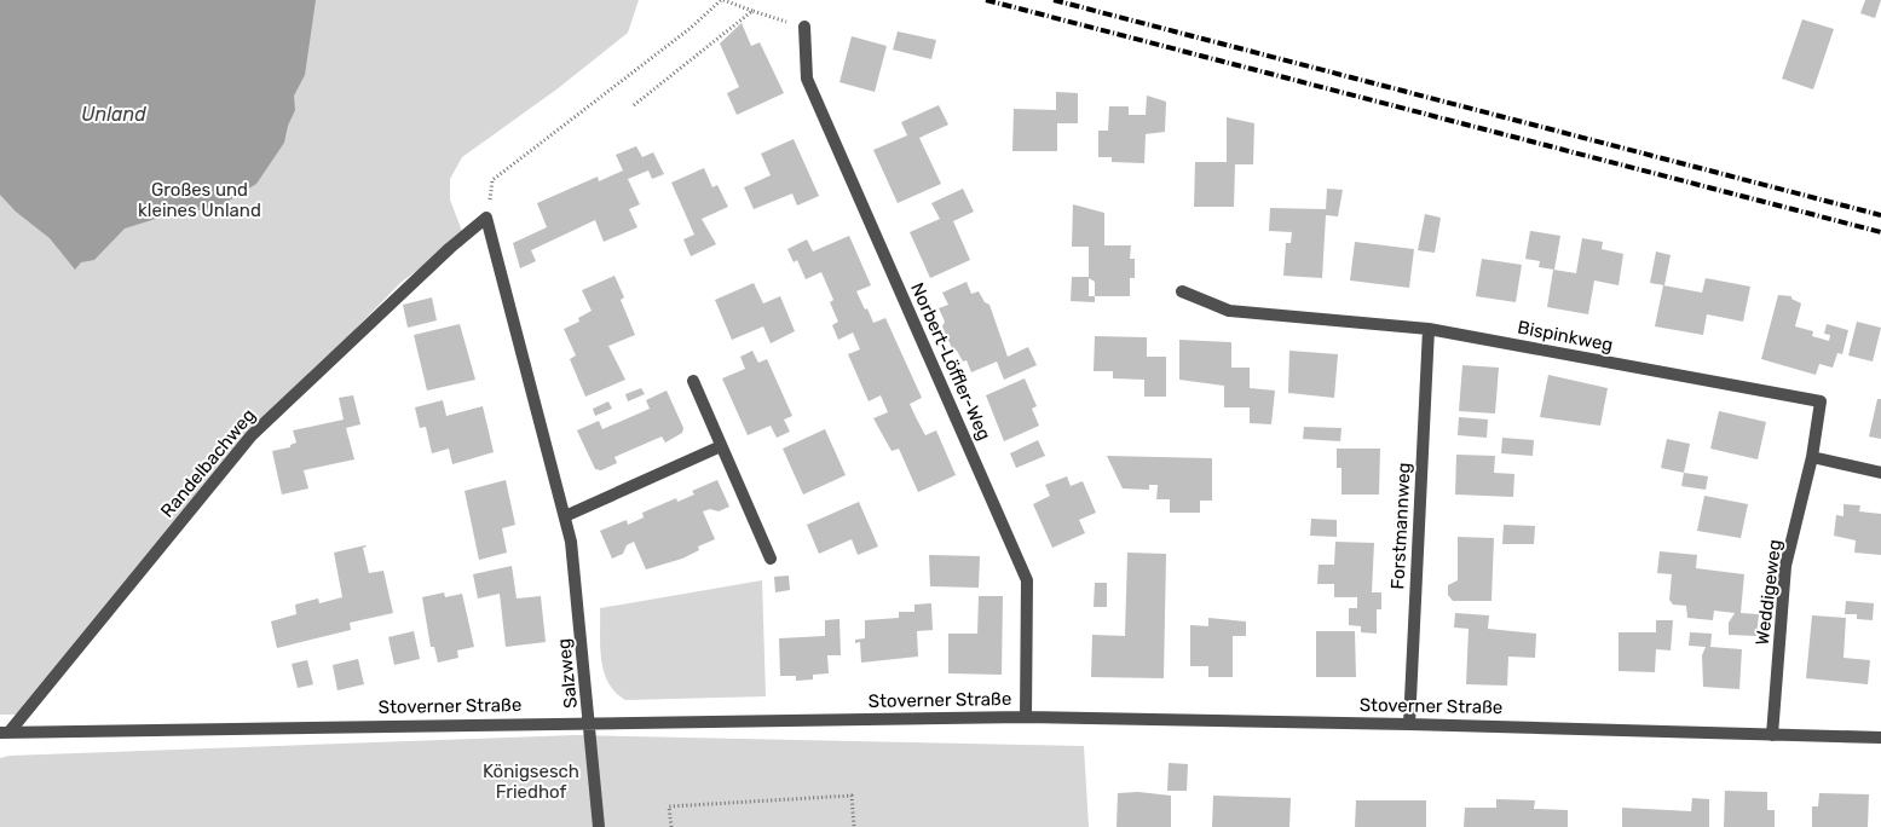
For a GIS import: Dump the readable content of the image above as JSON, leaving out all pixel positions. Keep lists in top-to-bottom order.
{
  "streets": {
    "street": [
      "Bispinkweg",
      "Norbert-Löffler-Weg",
      "Randelbachweg",
      "Forstmannweg",
      "Weddigeweg",
      "Salzweg",
      "Stoverner Straße"
    ]
  },
  "crossings": [
    ["Bispinkweg", "Forstmannweg"],
    ["Bispinkweg", "Weddigeweg"],
    ["Norbert-Löffler-Weg", "Stoverner Straße"],
    ["Randelbachweg", "Salzweg"],
    ["Randelbachweg", "Stoverner Straße"],
    ["Forstmannweg", "Stoverner Straße"],
    ["Weddigeweg", "Stoverner Straße"],
    ["Salzweg", "Stoverner Straße"]
  ],
  "water": ["Unland"],
  "parks": ["Großes und kleines Unland", "Königsesch Friedhof"]
}
